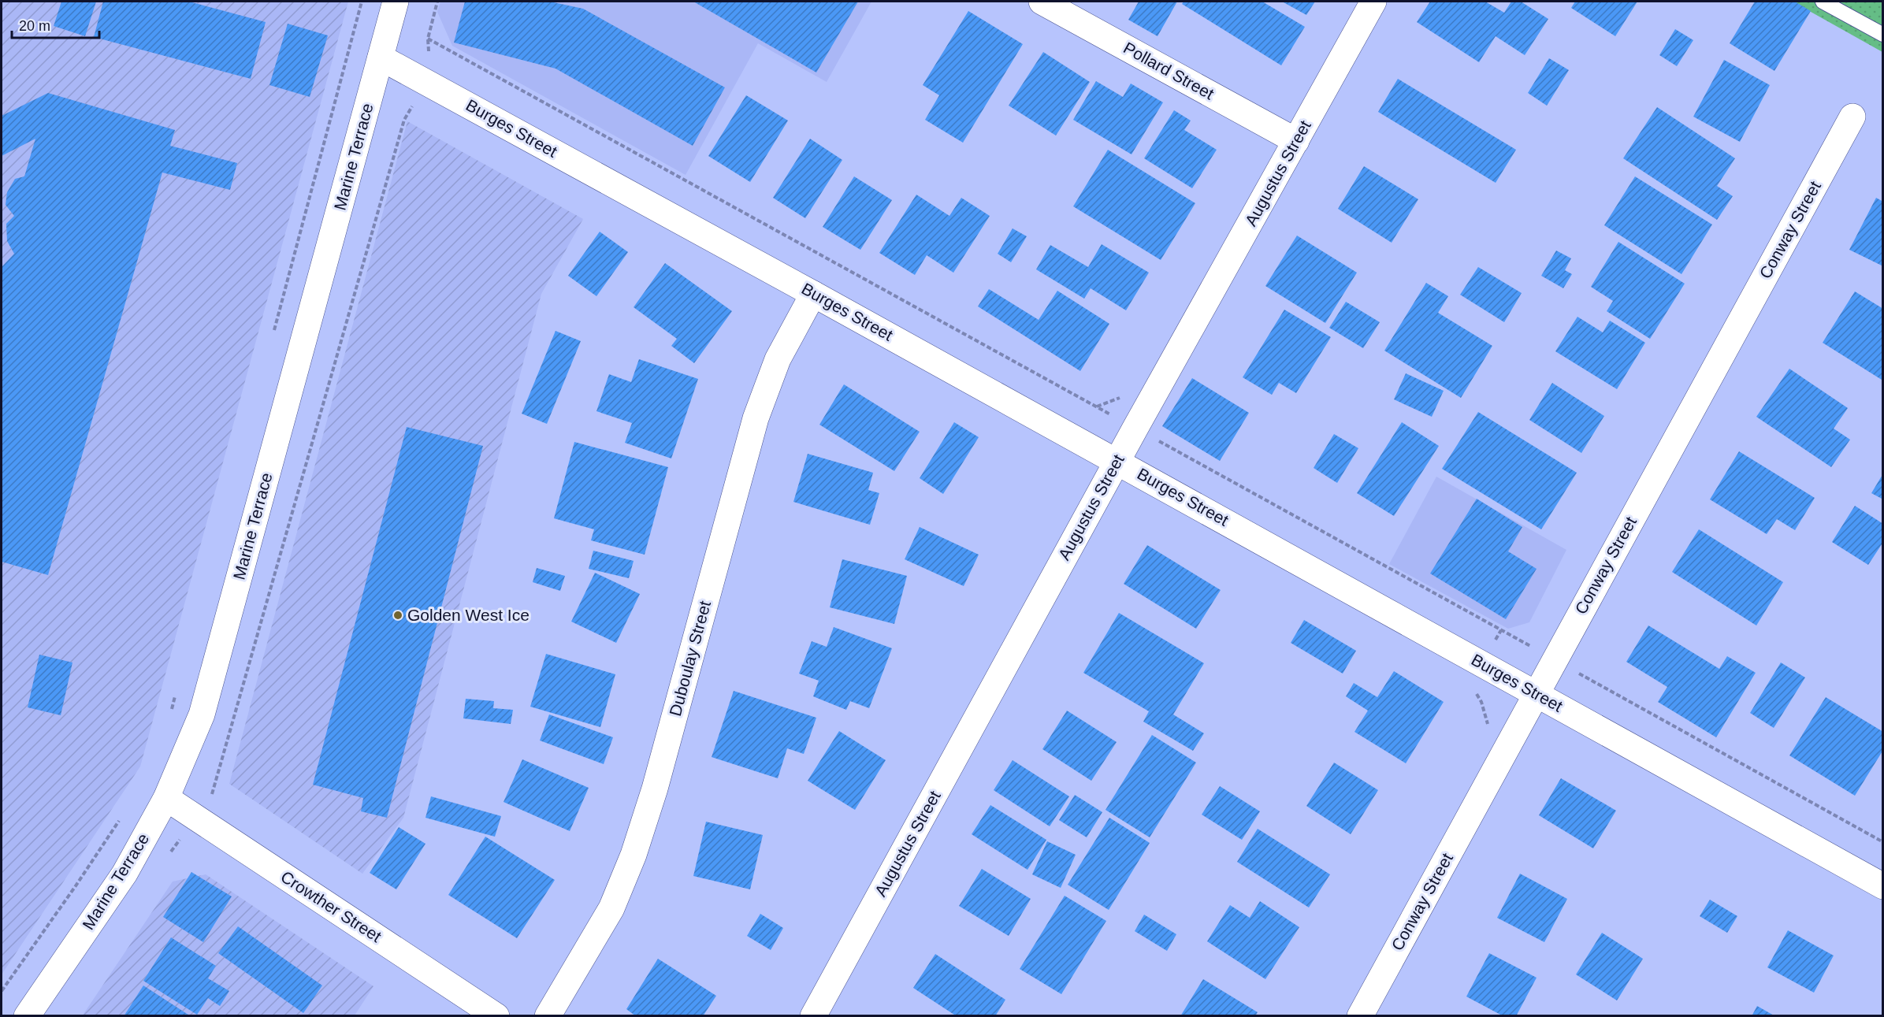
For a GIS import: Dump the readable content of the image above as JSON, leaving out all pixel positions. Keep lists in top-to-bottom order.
{
  "streets": {
    "street": [
      "Pollard Street",
      "Burges Street",
      "Marine Terrace",
      "Augustus Street",
      "Conway Street",
      "Duboulay Street",
      "Crowther Street"
    ]
  },
  "crossings": [
    ["Pollard Street", "Augustus Street"],
    ["Burges Street", "Marine Terrace"],
    ["Burges Street", "Augustus Street"],
    ["Burges Street", "Conway Street"],
    ["Burges Street", "Duboulay Street"],
    ["Marine Terrace", "Crowther Street"]
  ],
  "places": ["Golden West Ice"],
  "scale_bar": "20 m"
}
